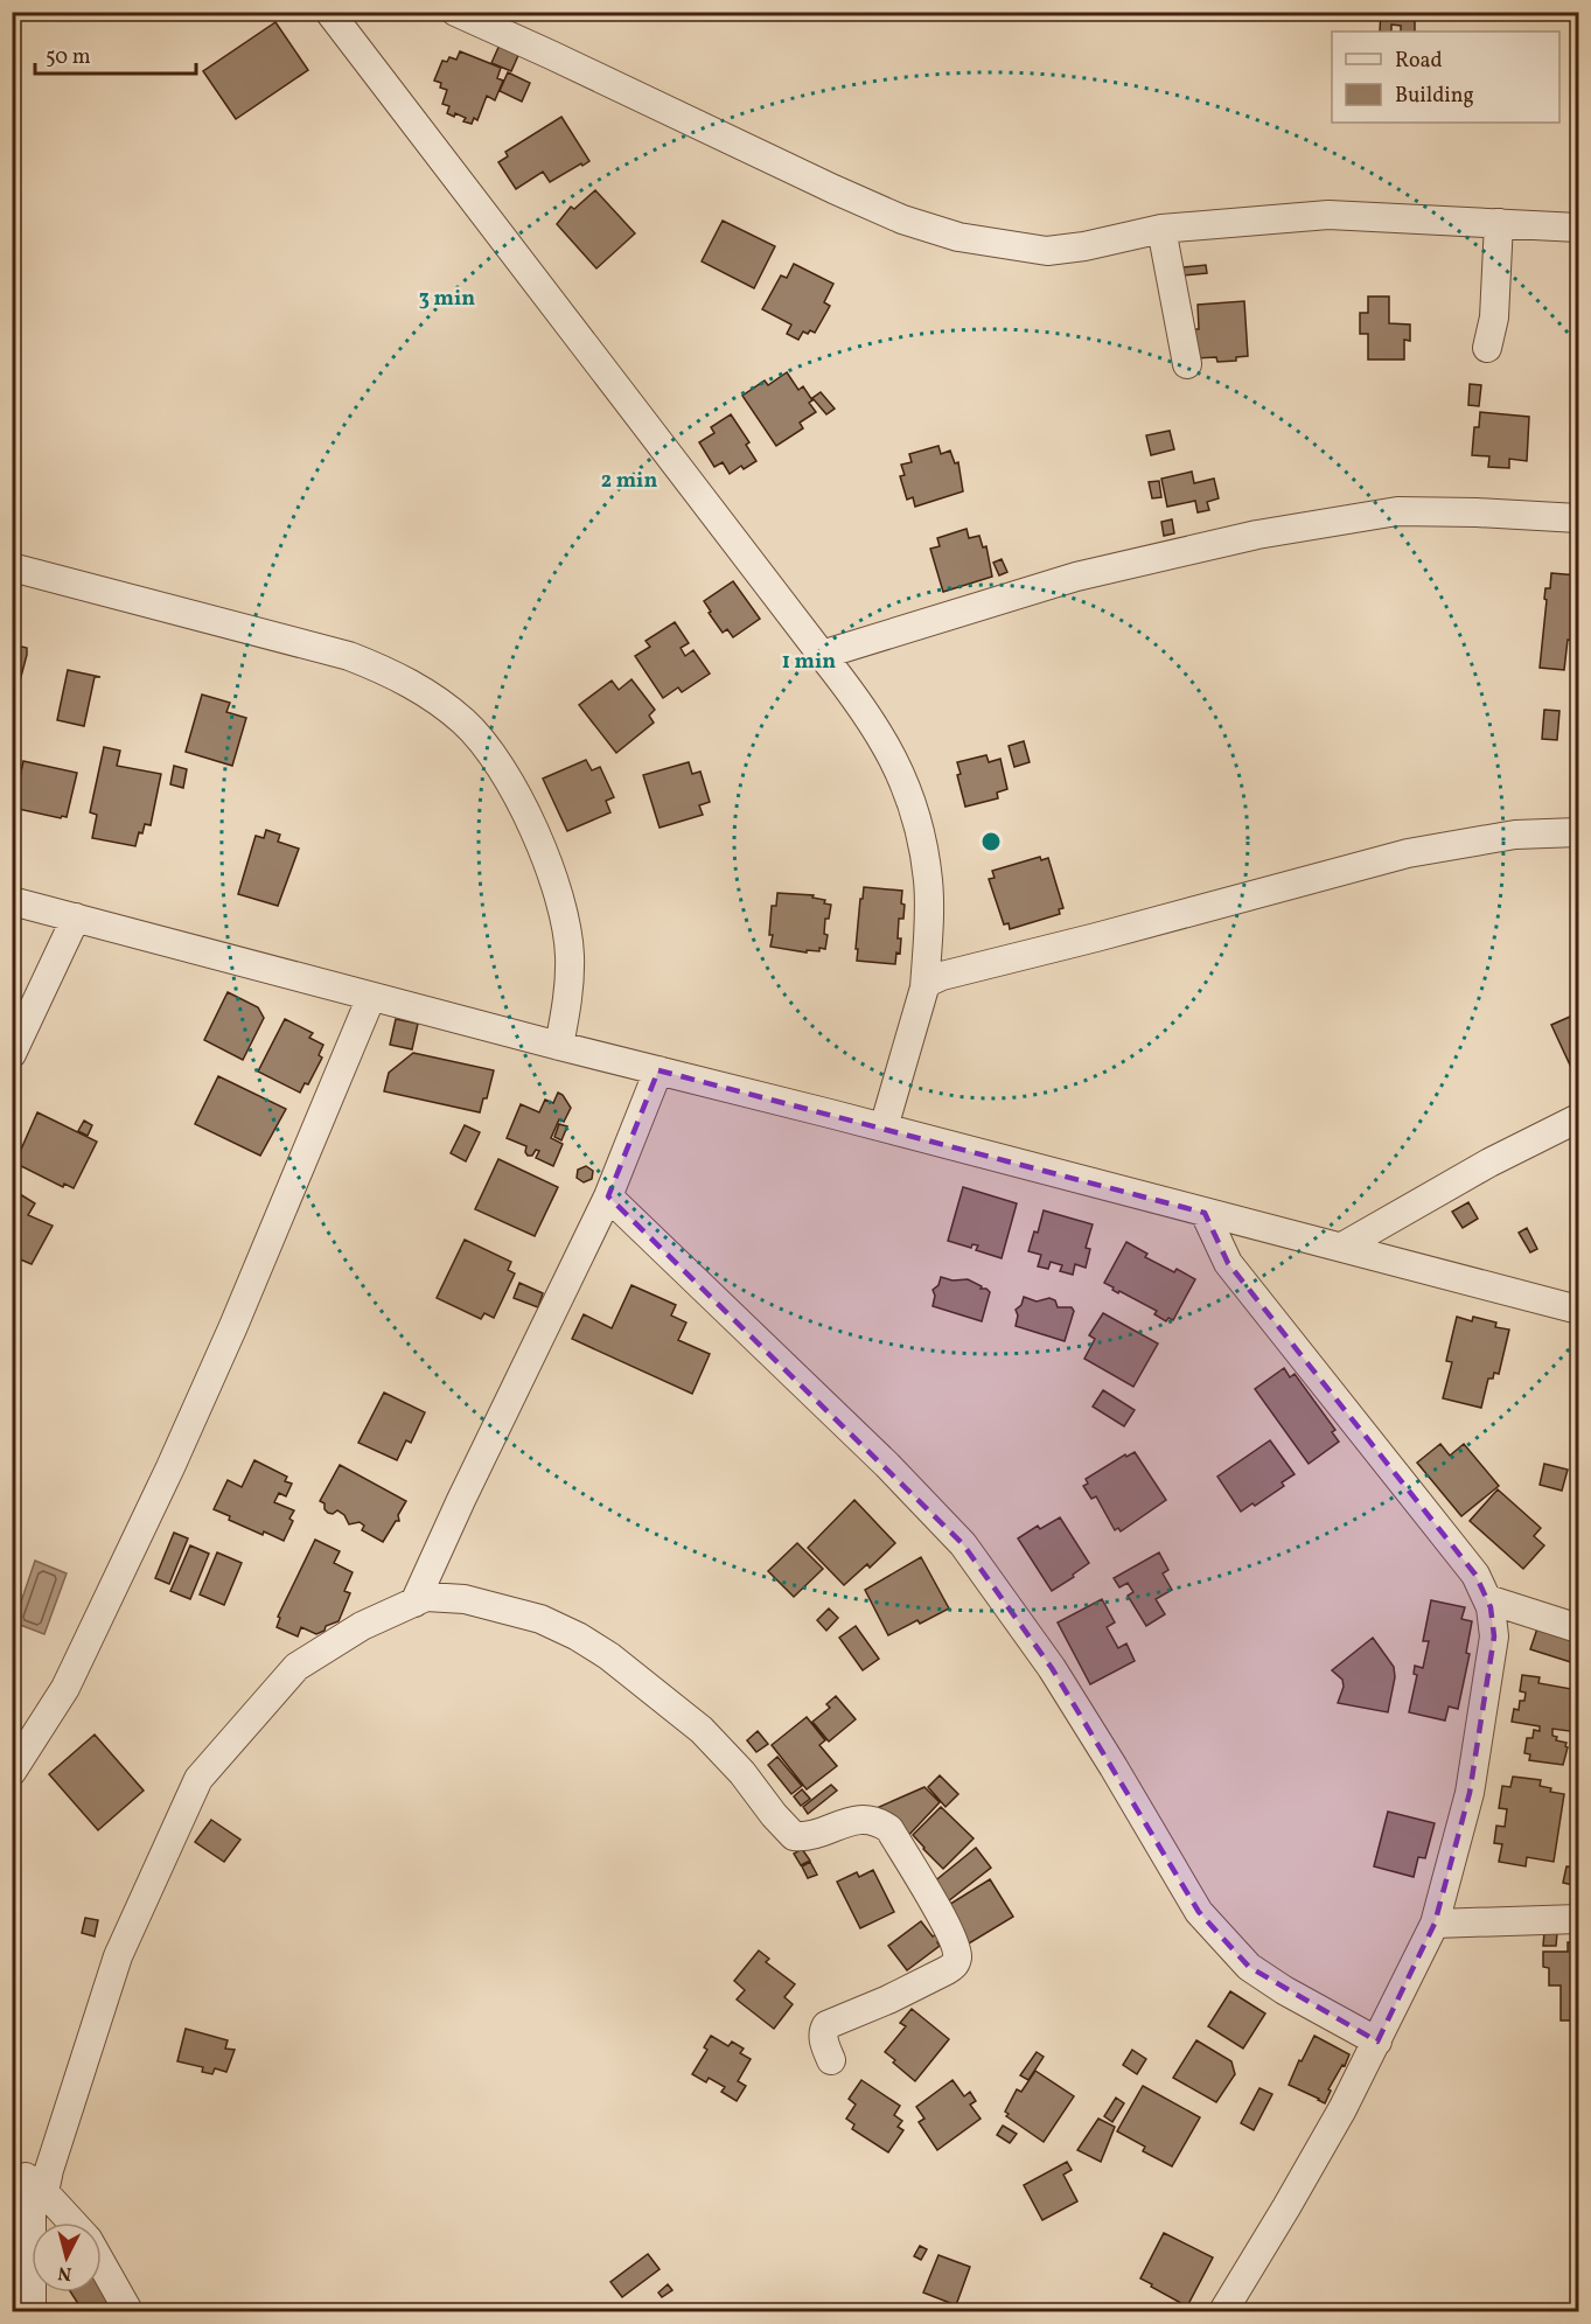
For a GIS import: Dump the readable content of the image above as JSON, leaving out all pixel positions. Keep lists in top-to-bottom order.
{
  "legend": ["Road", "Building"],
  "scale_bar": "50 m",
  "north": "bottom",
  "rings": ["3 min", "2 min", "1 min"]
}
